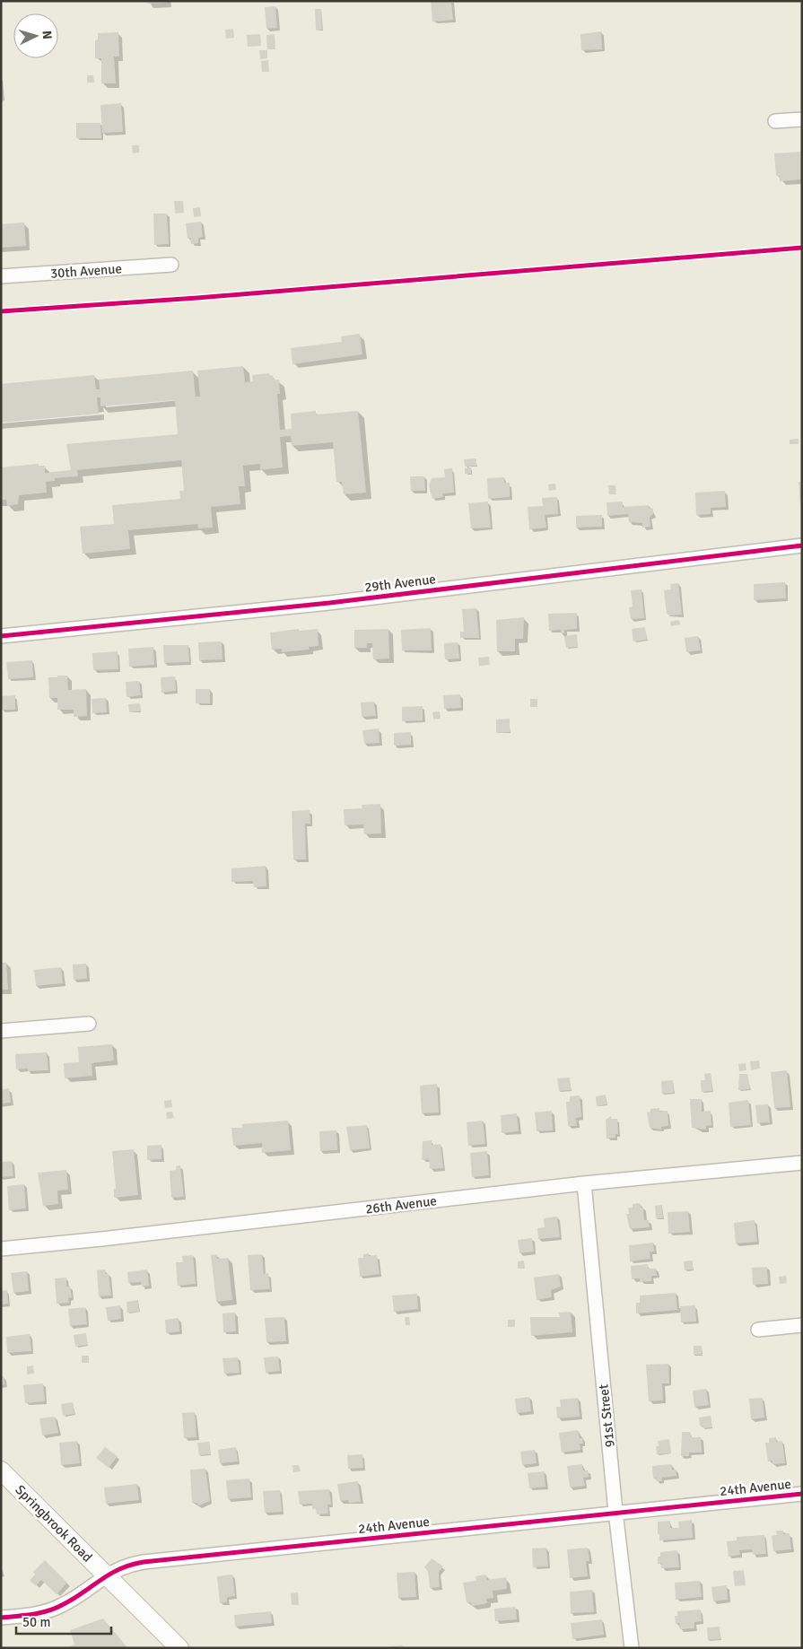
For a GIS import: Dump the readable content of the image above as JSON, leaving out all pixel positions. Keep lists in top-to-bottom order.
{
  "streets": {
    "street": [
      "30th Avenue",
      "29th Avenue",
      "26th Avenue",
      "91st Street",
      "24th Avenue",
      "Springbrook Road"
    ]
  },
  "crossings": [
    ["26th Avenue", "91st Street"],
    ["91st Street", "24th Avenue"],
    ["24th Avenue", "Springbrook Road"]
  ],
  "scale_bar": "50 m",
  "north": "right"
}
